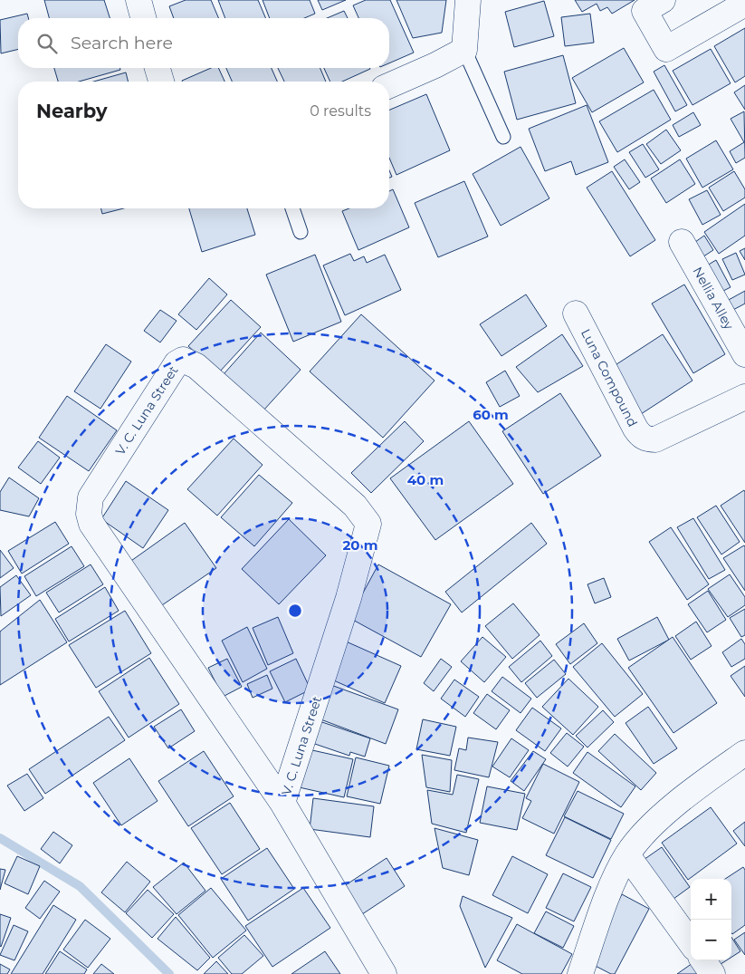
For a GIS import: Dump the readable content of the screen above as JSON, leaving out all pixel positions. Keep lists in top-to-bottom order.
{
  "streets": {
    "street": ["Nellia Alley", "Luna Compound", "V. C. Luna Street"]
  },
  "page": {
    "search": "Search here",
    "heading": ["Nearby", "0 results"],
    "map_buttons": ["+", "−"]
  },
  "rings": ["60 m", "40 m", "20 m"]
}
